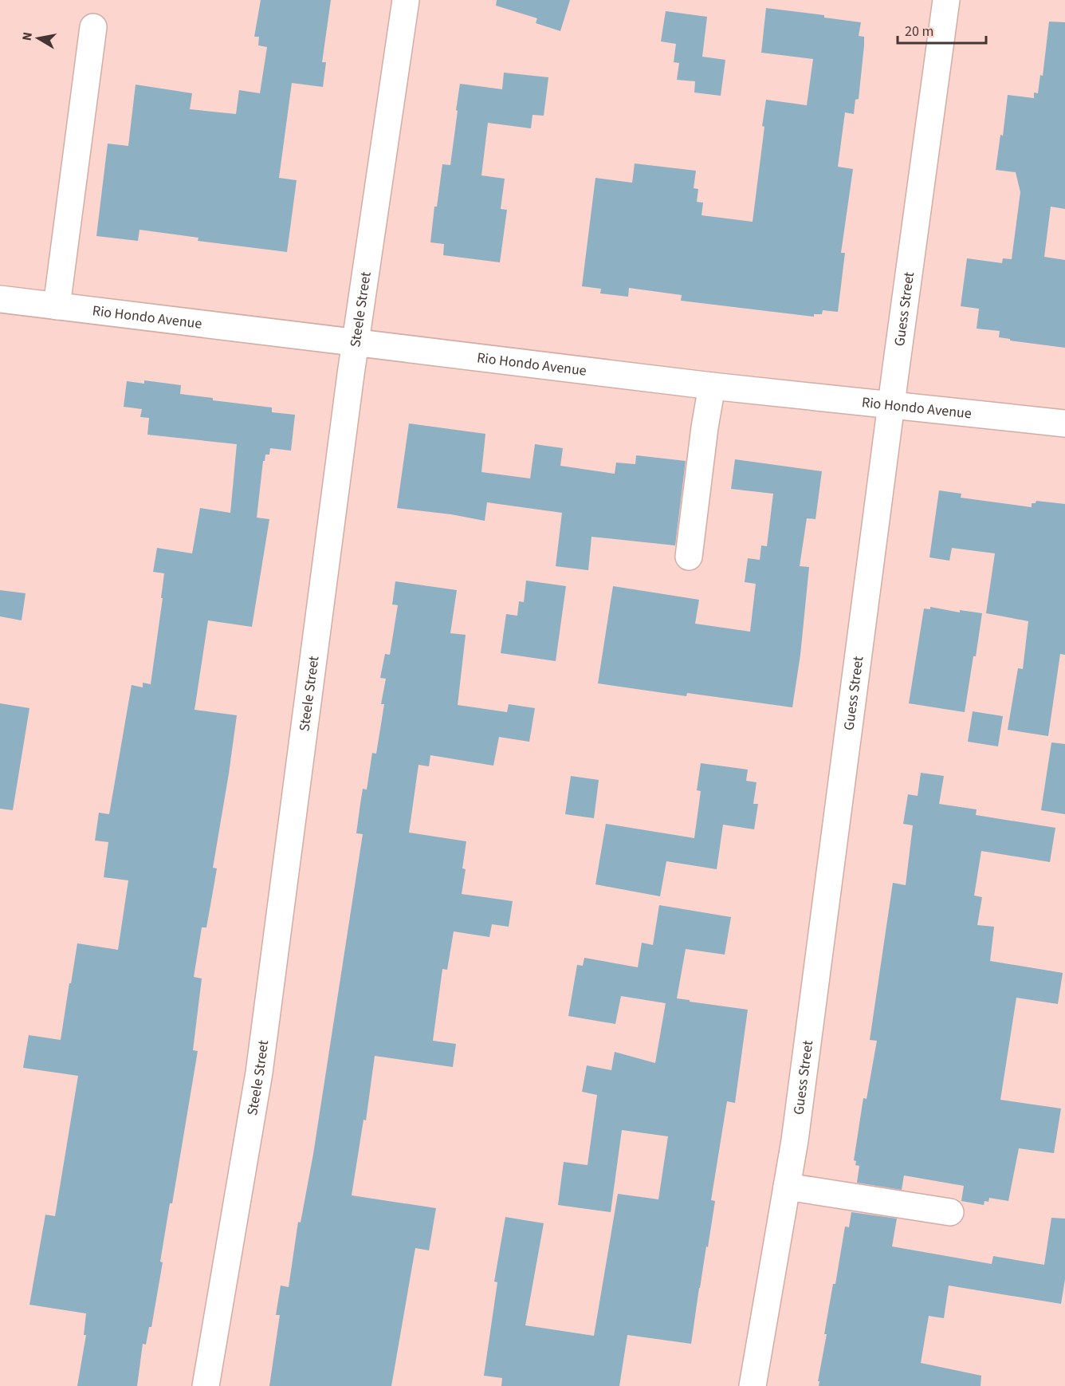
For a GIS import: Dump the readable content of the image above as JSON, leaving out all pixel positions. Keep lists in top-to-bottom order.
{
  "streets": {
    "street": ["Steele Street", "Guess Street", "Rio Hondo Avenue"]
  },
  "crossings": [
    ["Steele Street", "Rio Hondo Avenue"],
    ["Guess Street", "Rio Hondo Avenue"]
  ],
  "scale_bar": "20 m",
  "north": "left"
}
